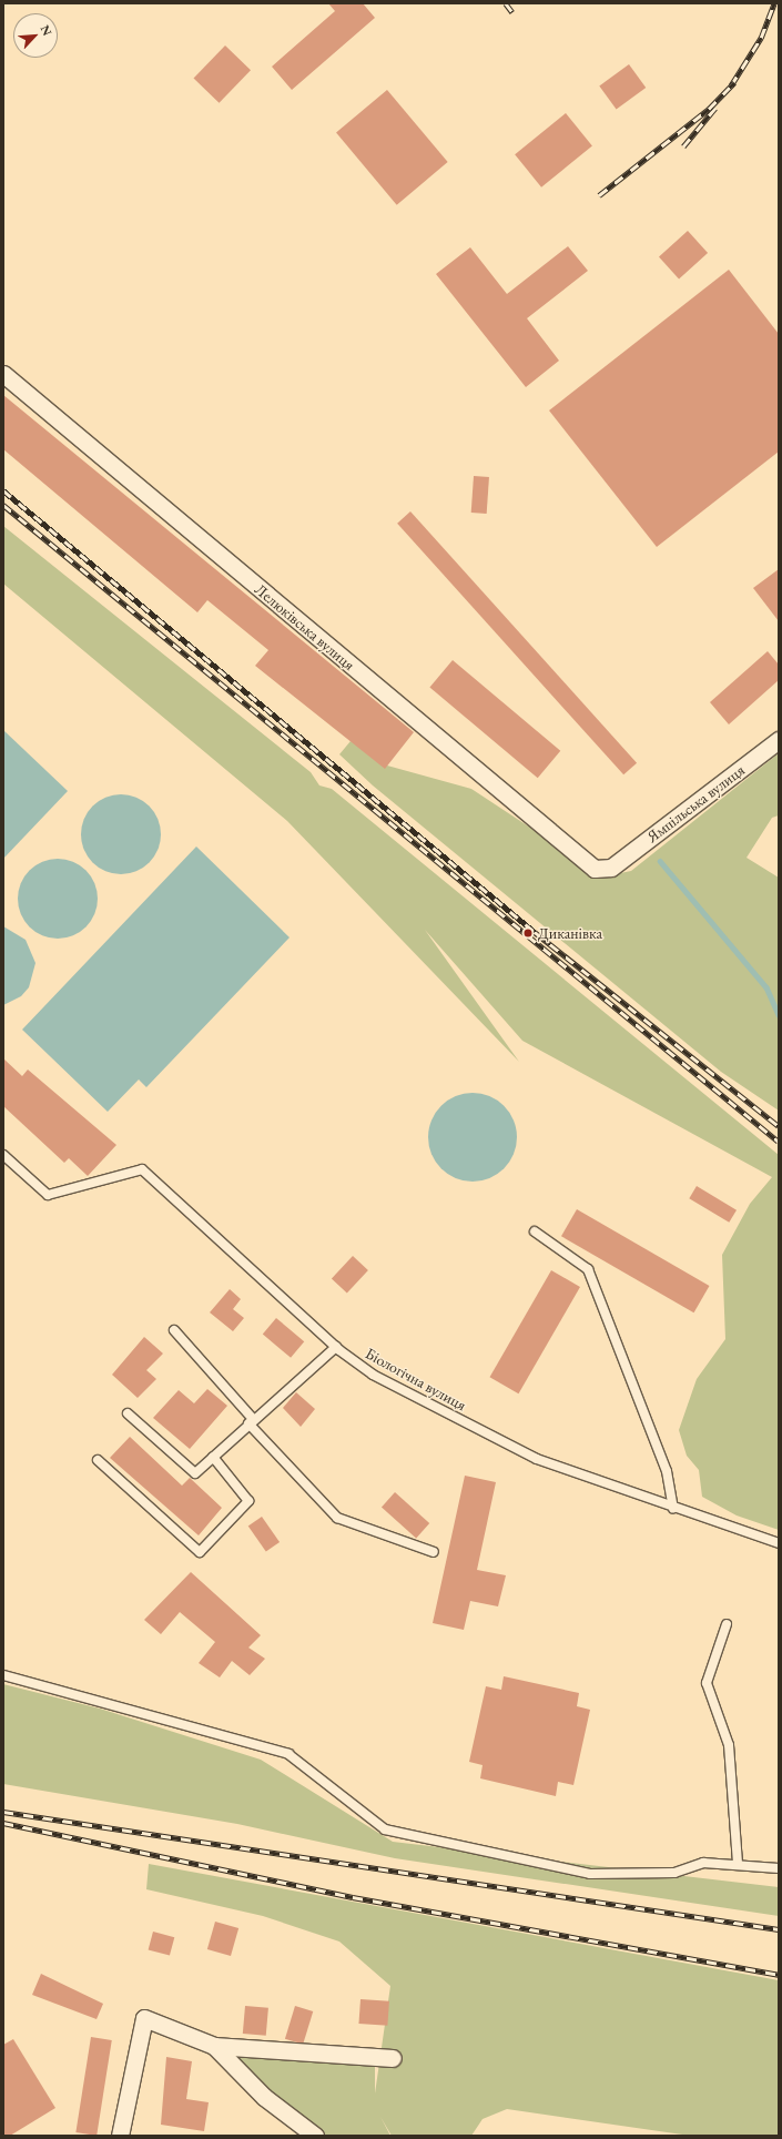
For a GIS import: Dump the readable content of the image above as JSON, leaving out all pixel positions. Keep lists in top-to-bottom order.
{
  "streets": {
    "street": ["Лелюківська вулиця", "Ямпільська вулиця"],
    "lane": ["Біологічна вулиця"]
  },
  "crossings": [
    ["Лелюківська вулиця", "Ямпільська вулиця"]
  ],
  "places": ["Диканівка"],
  "north": "top right"
}
